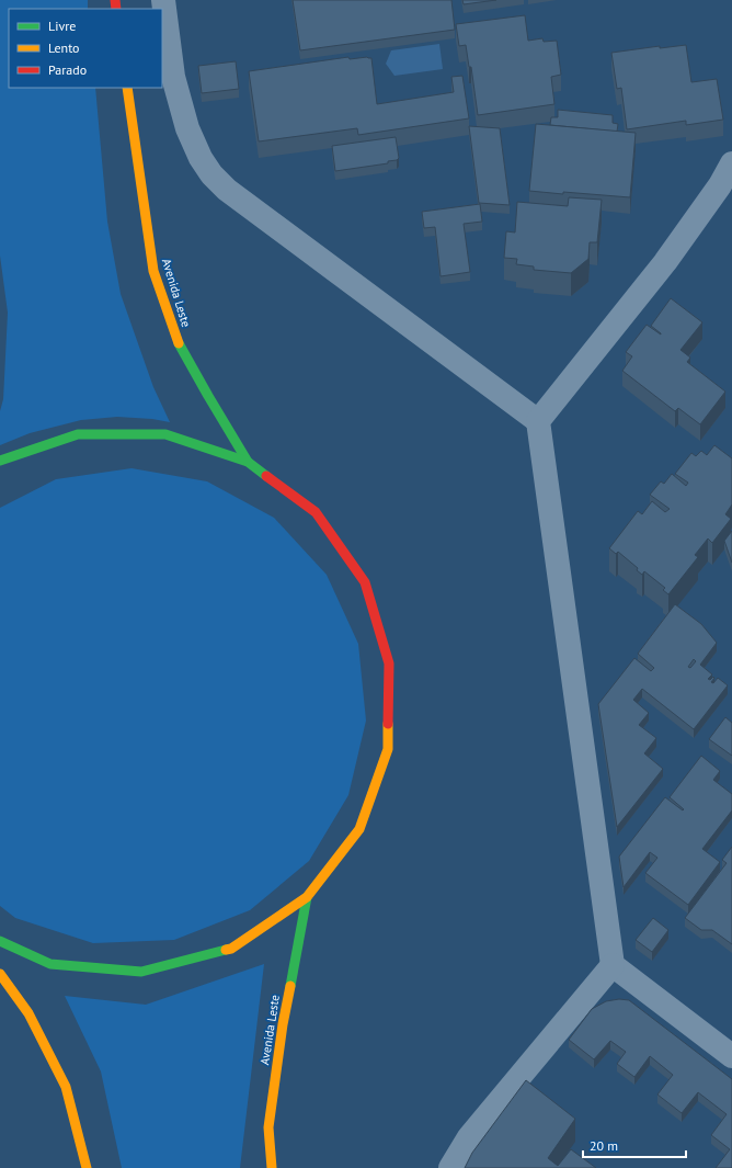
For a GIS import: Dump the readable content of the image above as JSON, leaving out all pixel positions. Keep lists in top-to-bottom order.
{
  "streets": {
    "main road": ["Avenida Leste"]
  },
  "legend": ["Livre", "Lento", "Parado"],
  "scale_bar": "20 m"
}
